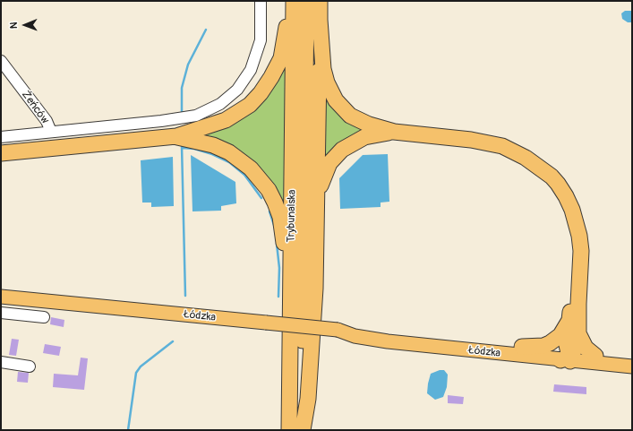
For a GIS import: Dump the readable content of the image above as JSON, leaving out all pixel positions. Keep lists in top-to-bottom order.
{
  "streets": {
    "highway": ["Trybunalska"],
    "main road": ["Łódzka"],
    "street": ["Żeńców"]
  },
  "north": "left"
}
